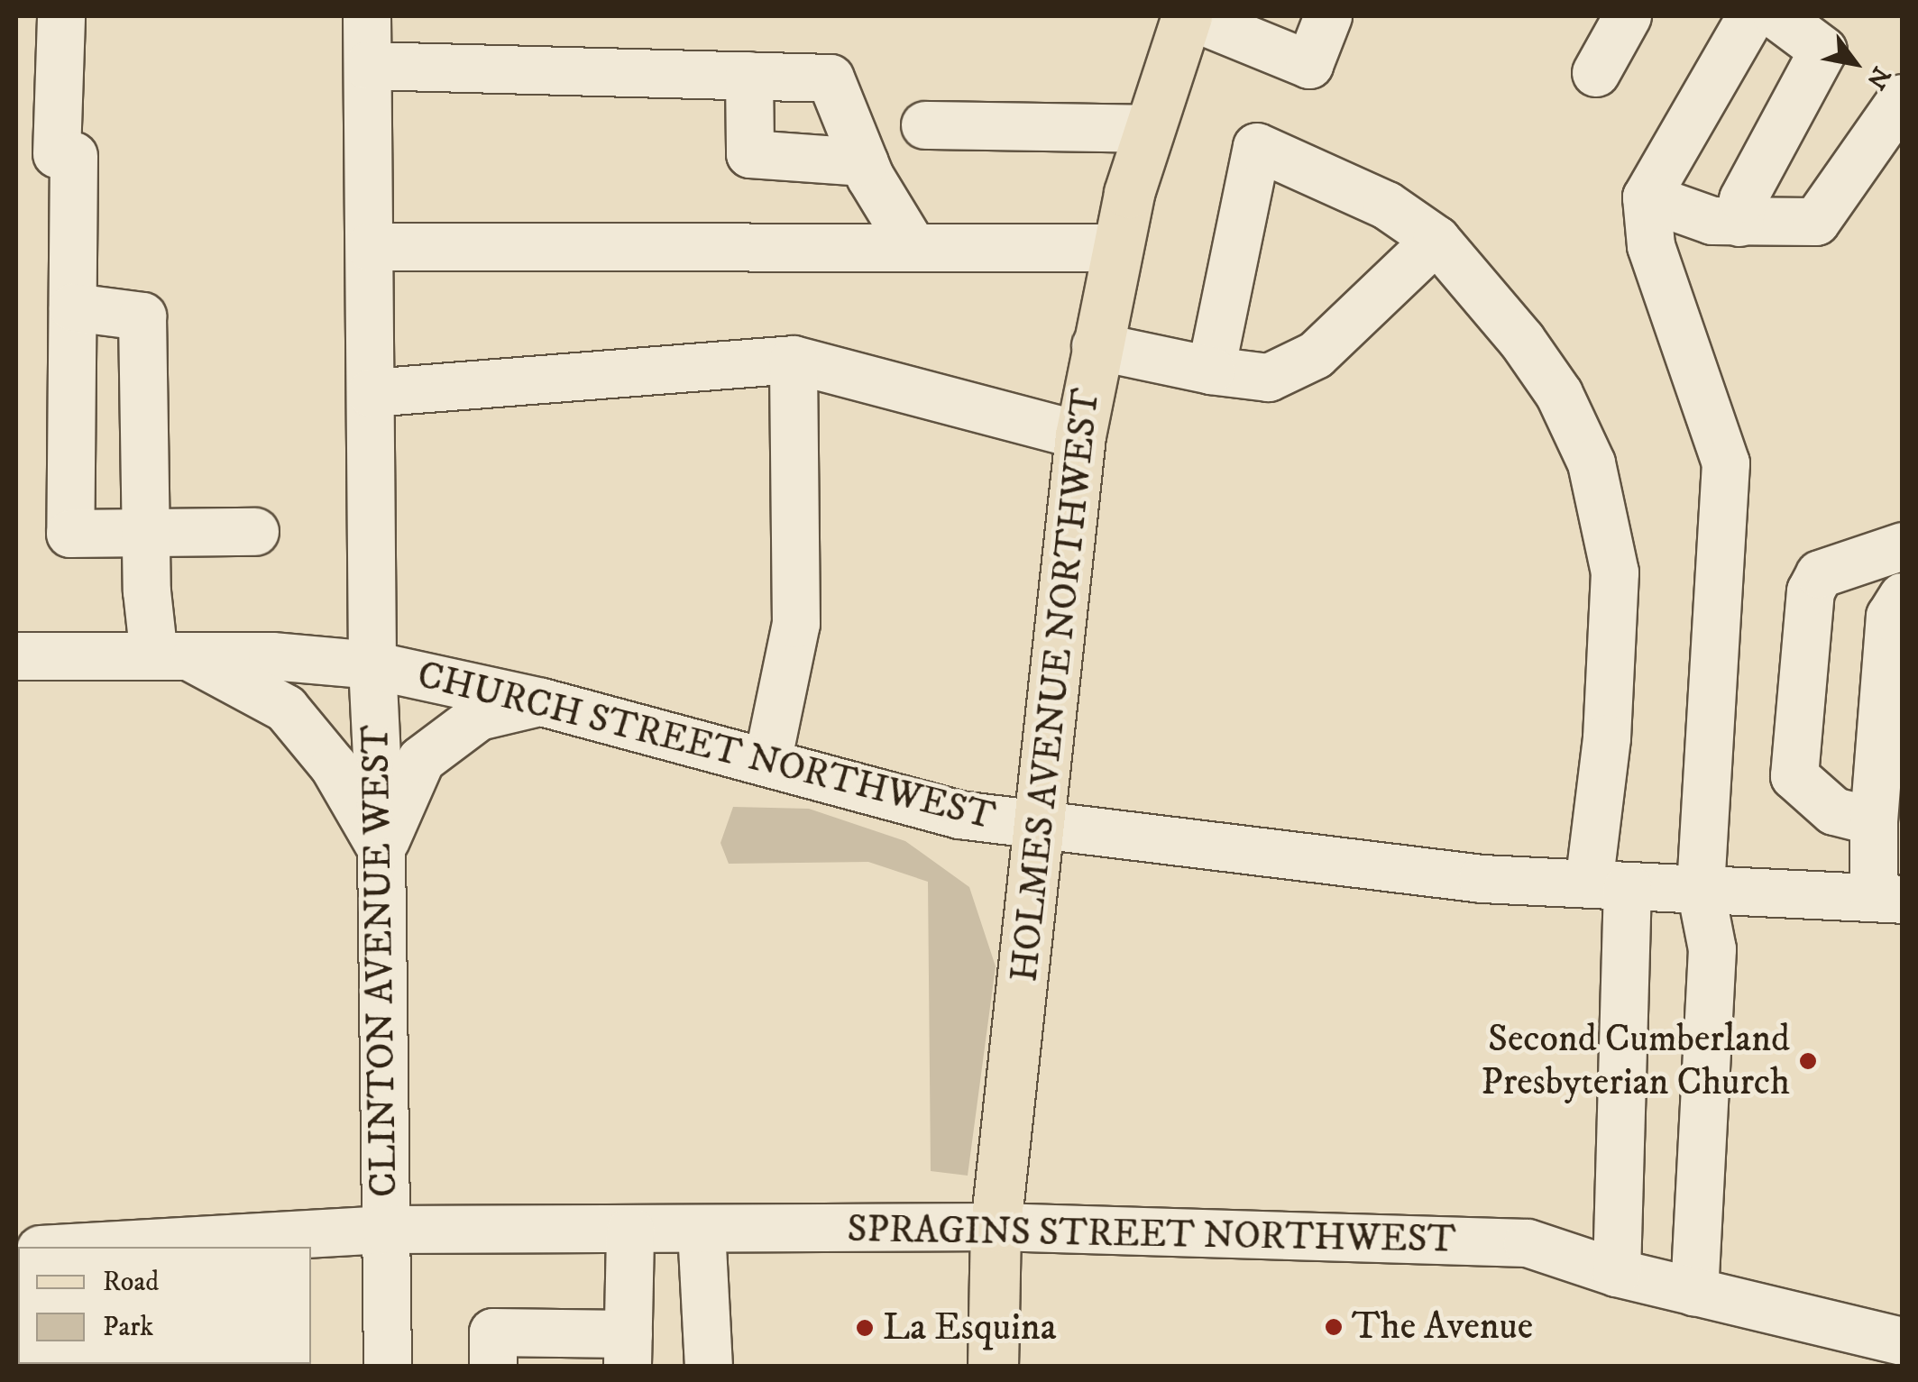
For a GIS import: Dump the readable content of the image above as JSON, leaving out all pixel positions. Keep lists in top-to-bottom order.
{
  "streets": {
    "main road": ["HOLMES AVENUE NORTHWEST"],
    "street": ["CHURCH STREET NORTHWEST", "CLINTON AVENUE WEST", "SPRAGINS STREET NORTHWEST"]
  },
  "crossings": [
    ["HOLMES AVENUE NORTHWEST", "CHURCH STREET NORTHWEST"],
    ["HOLMES AVENUE NORTHWEST", "SPRAGINS STREET NORTHWEST"],
    ["CHURCH STREET NORTHWEST", "CLINTON AVENUE WEST"],
    ["CLINTON AVENUE WEST", "SPRAGINS STREET NORTHWEST"]
  ],
  "places": ["Second Cumberland Presbyterian Church", "The Avenue", "La Esquina"],
  "legend": ["Road", "Park"],
  "north": "bottom right"
}
